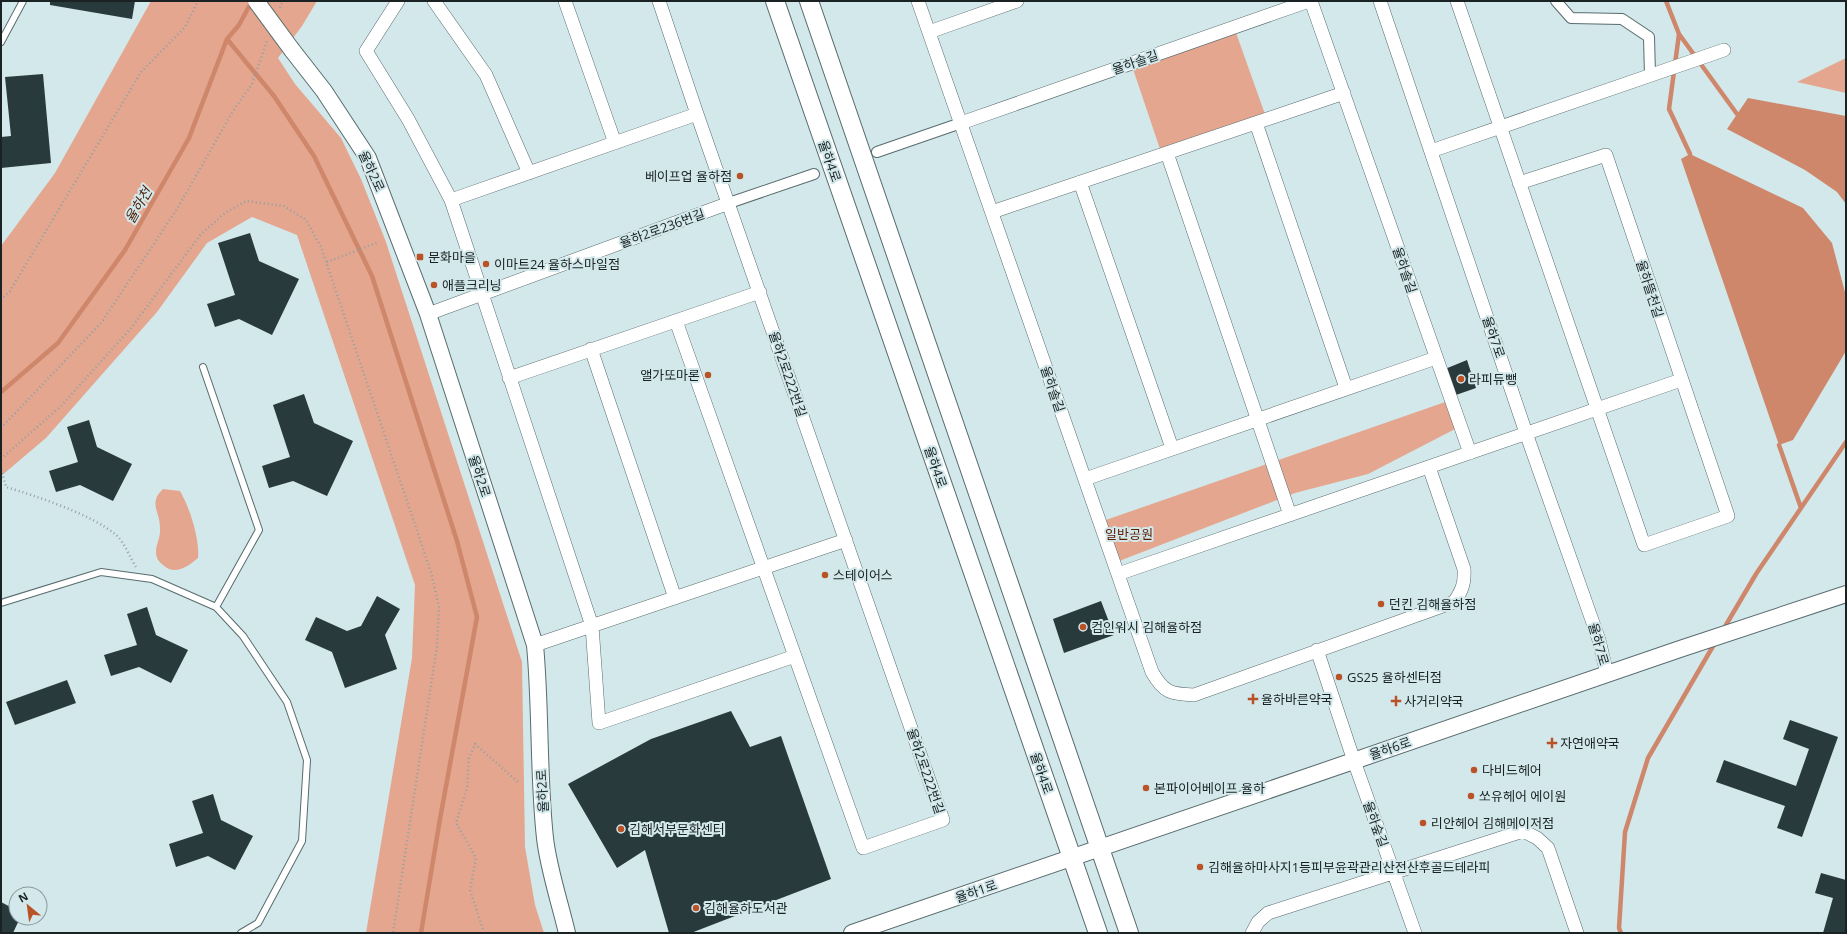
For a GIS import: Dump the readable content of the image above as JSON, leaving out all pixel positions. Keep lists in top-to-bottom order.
{
  "streets": {
    "main road": ["율하4로"],
    "street": [
      "율하솔길",
      "율하2로",
      "율하2로236번길",
      "율하뜰천길",
      "율하7로",
      "율하2로222번길",
      "율하6로",
      "율하숲길",
      "율하1로"
    ]
  },
  "crossings": [
    ["율하솔길", "율하숲길"],
    ["율하4로", "율하1로"],
    ["율하2로", "율하2로236번길"],
    ["율하2로236번길", "율하2로222번길"],
    ["율하7로", "율하6로"],
    ["율하6로", "율하숲길"],
    ["율하6로", "율하1로"]
  ],
  "water": ["율하천"],
  "parks": ["일반공원"],
  "places": {
    "other": [
      "베이프업 율하점",
      "이마트24 율하스마일점",
      "애플크리닝",
      "앨가또마론",
      "라피듀뺑",
      "스테이어스",
      "던킨 김해율하점",
      "컴인워시 김해율하점",
      "GS25 율하센터점",
      "다비드헤어",
      "본파이어베이프 율하",
      "쏘유헤어 에이원",
      "리안헤어 김해메이저점",
      "김해서부문화센터",
      "김해율하마사지1등피부윤곽관리산전산후골드테라피",
      "김해율하도서관"
    ],
    "transit": ["문화마을"],
    "health": ["율하바른약국", "사거리약국", "자연애약국"]
  },
  "north": "top left"
}
